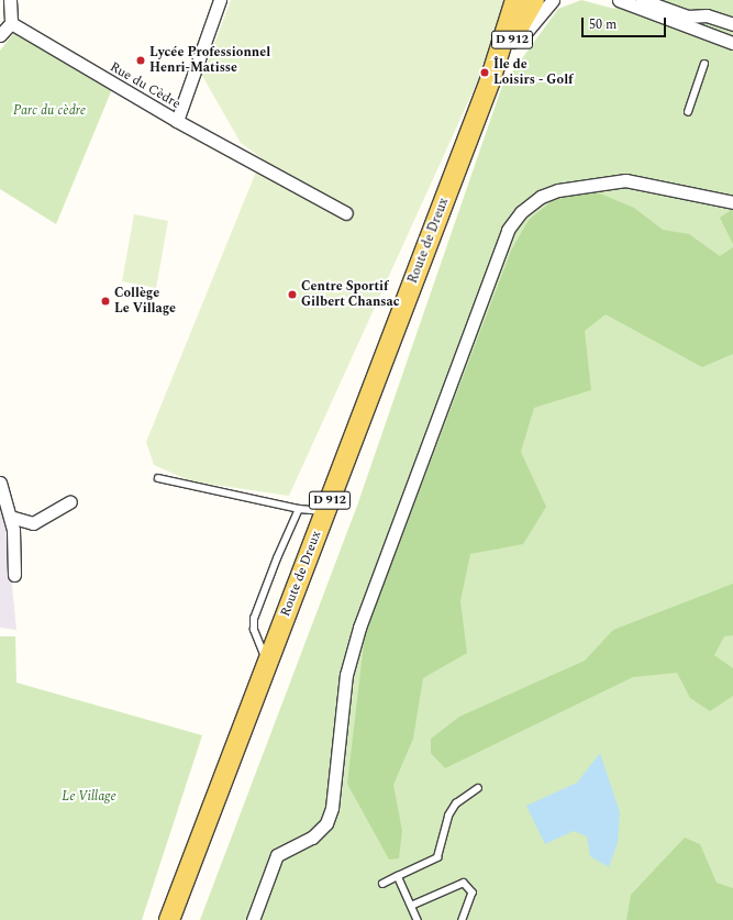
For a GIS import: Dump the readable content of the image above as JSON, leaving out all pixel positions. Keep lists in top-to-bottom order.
{
  "streets": {
    "main road": ["D 912", "Route de Dreux"],
    "street": ["Rue du Cèdre"]
  },
  "parks": ["Parc du cèdre", "Le Village"],
  "places": [
    "Lycée Professionnel Henri-Matisse",
    "Île de Loisirs - Golf",
    "Centre Sportif Gilbert Chansac",
    "Collège Le Village"
  ],
  "scale_bar": "50 m"
}
